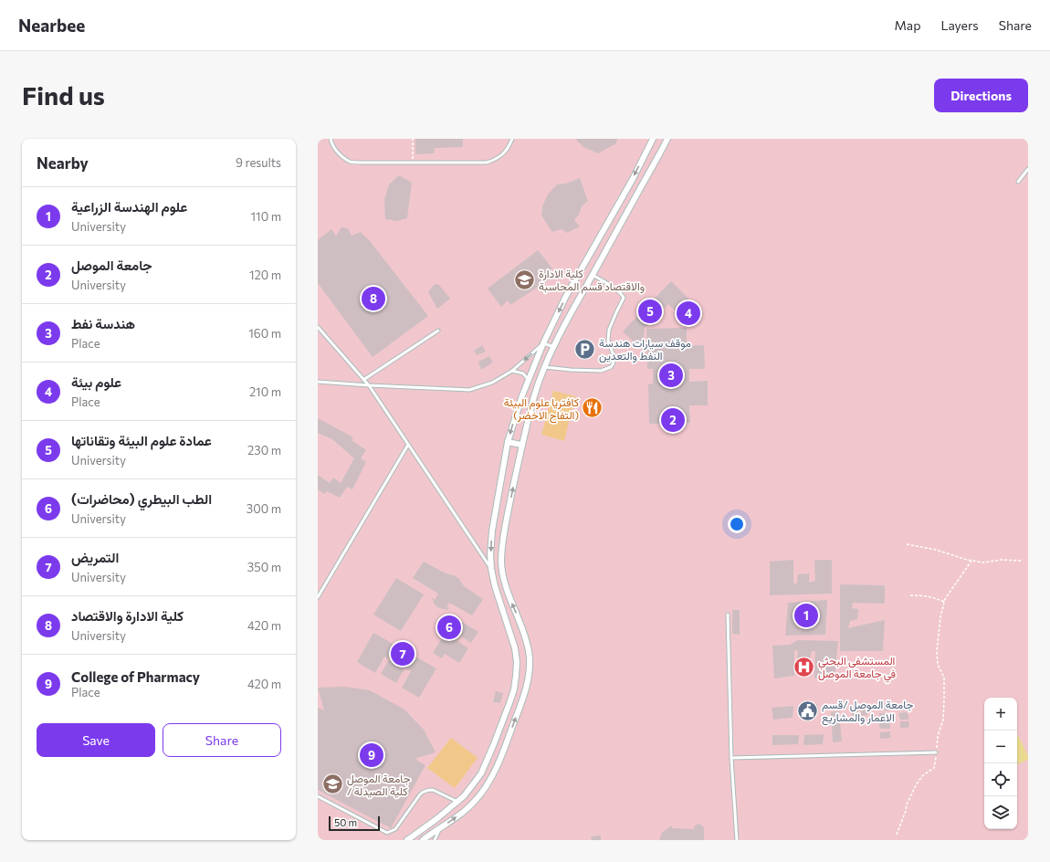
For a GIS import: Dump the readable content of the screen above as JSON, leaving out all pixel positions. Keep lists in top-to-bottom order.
{
  "places": {
    "school or university": ["كلية الادارة والاقتصاد قسم المحاسبة", "جامعة الموصل / كلية الصيدلة"],
    "parking": ["موقف سيارات هندسة النفط والتعدين"],
    "restaurant": ["كافتريا علوم البيئة (التفاح الاخضر)"],
    "hospital": ["المستشفى البحثي في جامعة الموصل"],
    "public building": ["جامعة الموصل /قسم الاعمار والمشاريع"]
  },
  "scale_bar": "50 m",
  "page": {
    "header": "Nearbee",
    "nav": ["Map", "Layers", "Share"],
    "buttons": [
      "Directions",
      ["Save", "Share"]
    ],
    "title": "Find us",
    "heading": ["Nearby", "9 results"],
    "list": [
      {
        "mark": "1",
        "name": "علوم الهندسة الزراعية",
        "note": "University",
        "value": "110 m"
      },
      {
        "mark": "2",
        "name": "جامعة الموصل",
        "note": "University",
        "value": "120 m"
      },
      {
        "mark": "3",
        "name": "هندسة نفط",
        "note": "Place",
        "value": "160 m"
      },
      {
        "mark": "4",
        "name": "علوم بيئة",
        "note": "Place",
        "value": "210 m"
      },
      {
        "mark": "5",
        "name": "عمادة علوم البيئة وتقاناتها",
        "note": "University",
        "value": "230 m"
      },
      {
        "mark": "6",
        "name": "الطب البيطري (محاضرات)",
        "note": "University",
        "value": "300 m"
      },
      {
        "mark": "7",
        "name": "التمريض",
        "note": "University",
        "value": "350 m"
      },
      {
        "mark": "8",
        "name": "كلية الادارة والاقتصاد",
        "note": "University",
        "value": "420 m"
      },
      {
        "mark": "9",
        "name": "College of Pharmacy",
        "note": "Place",
        "value": "420 m"
      }
    ],
    "pins": [
      "8",
      "5",
      "4",
      "3",
      "2",
      "1",
      "6",
      "7",
      "9"
    ],
    "map_buttons": ["+", "−"],
    "scale": "50 m"
  }
}
